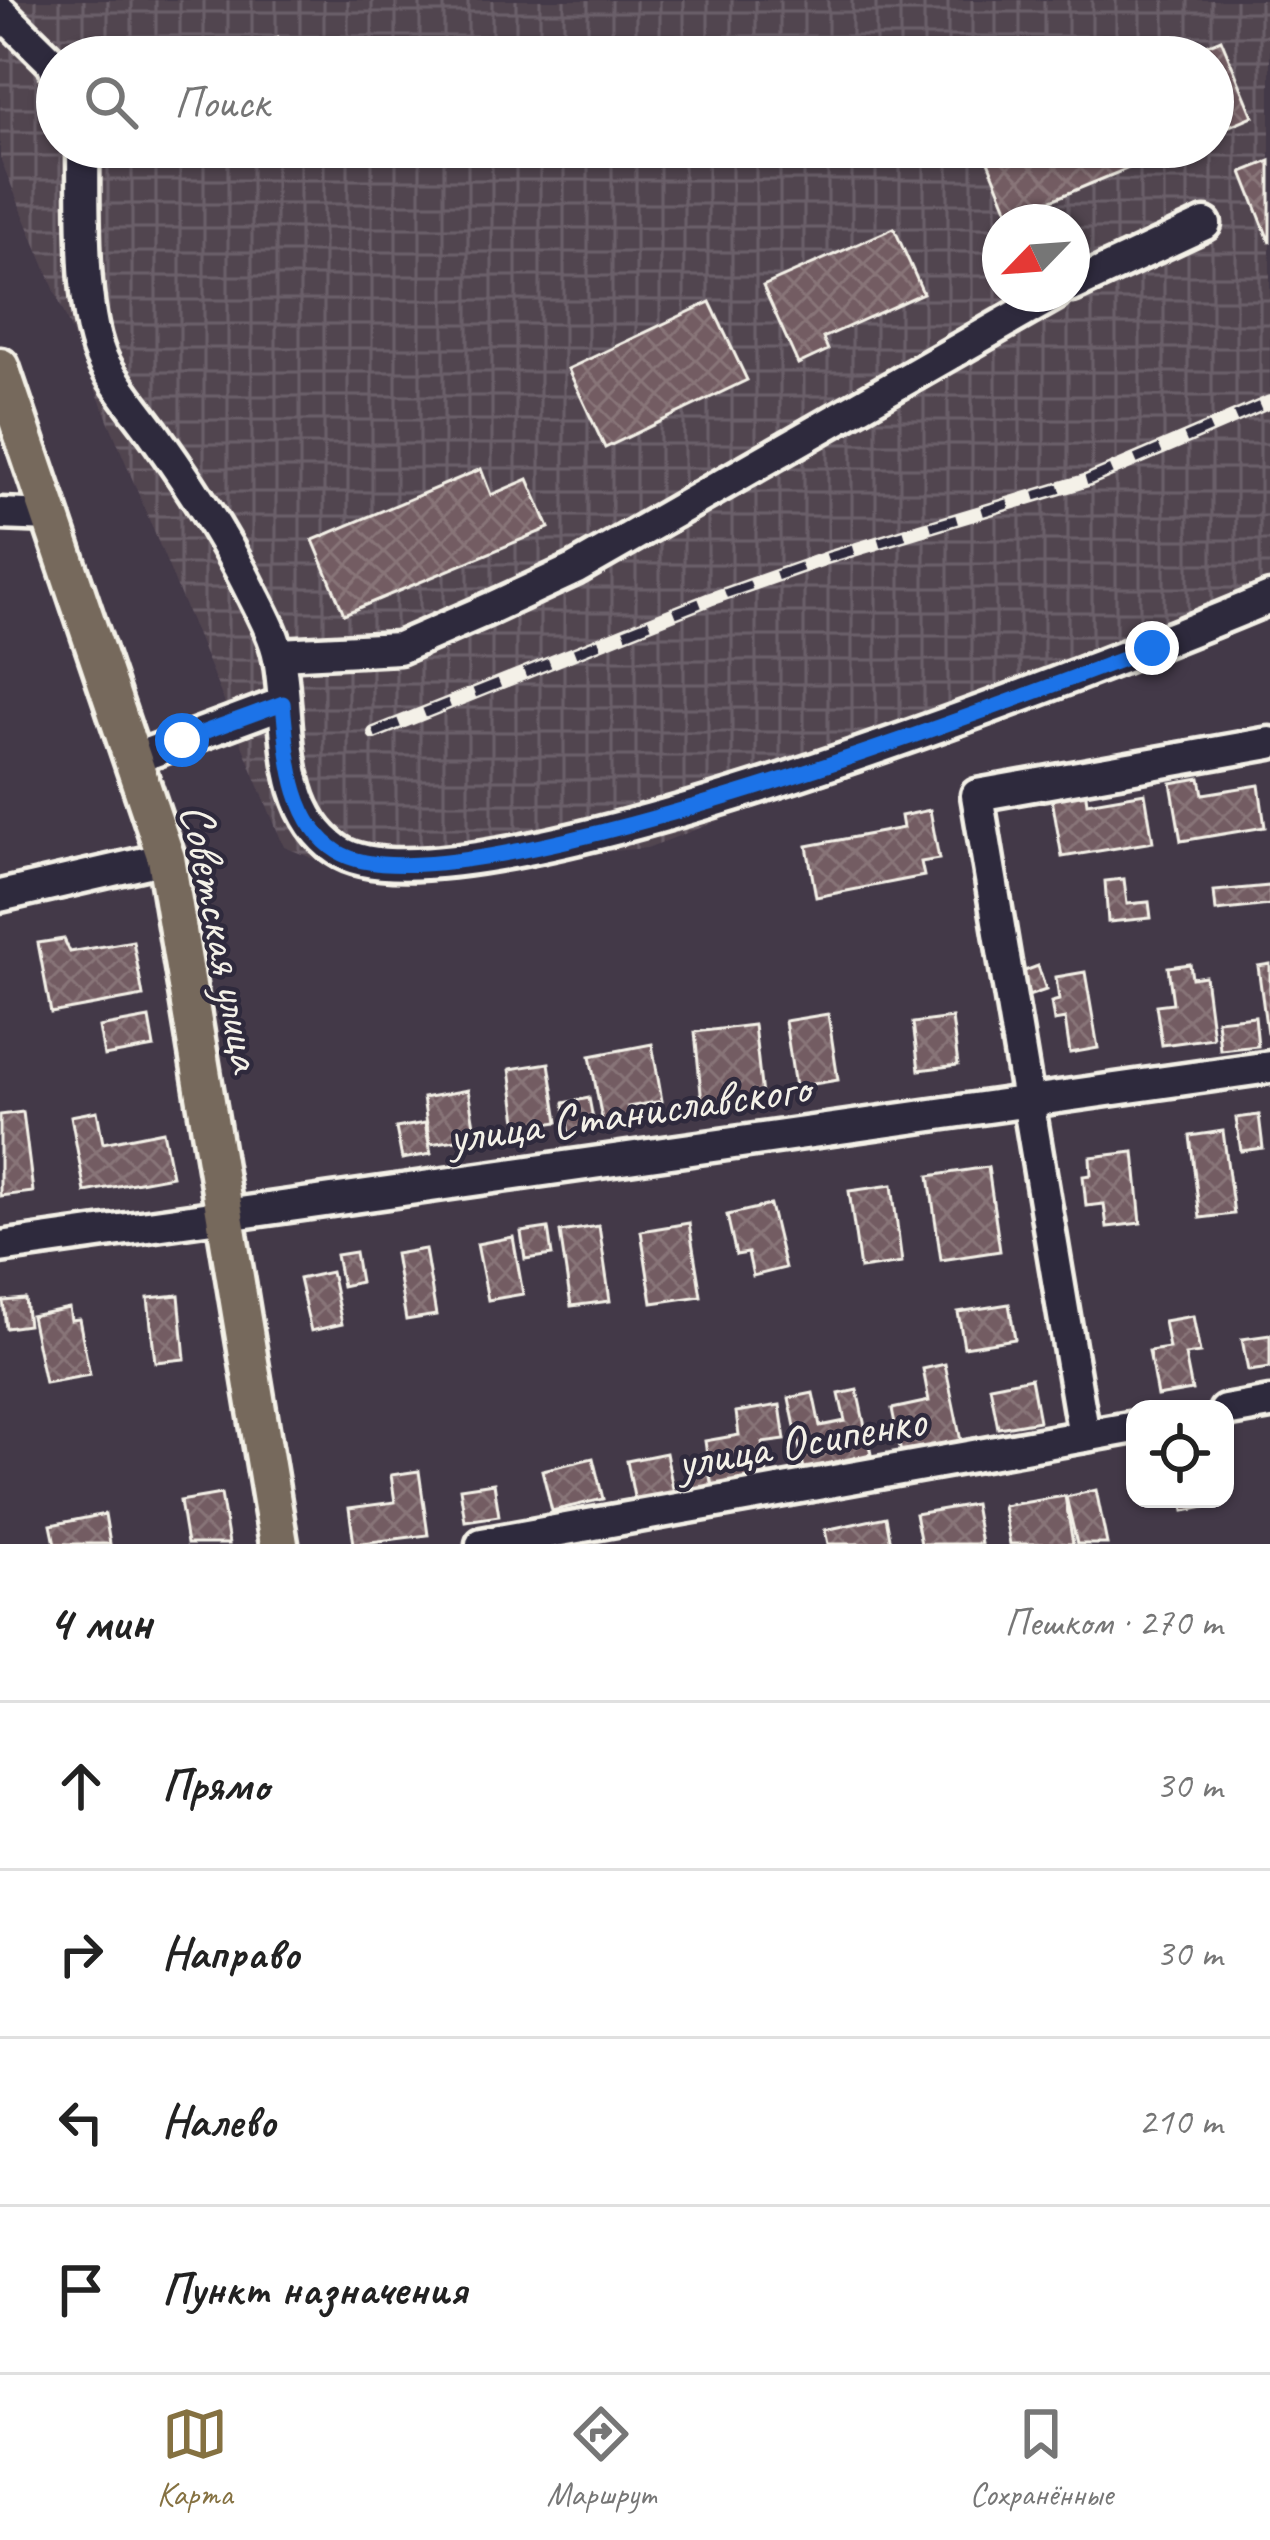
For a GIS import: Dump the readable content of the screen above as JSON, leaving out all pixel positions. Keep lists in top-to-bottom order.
{
  "streets": {
    "main road": ["Советская улица"],
    "street": ["улица Станиславского", "улица Осипенко"]
  },
  "crossings": [
    ["Советская улица", "улица Станиславского"]
  ],
  "north": "bottom left",
  "page": {
    "search": "Поиск",
    "heading": ["4 мин", "Пешком · 270 m"],
    "list": [
      ["Прямо", "30 m"],
      ["Направо", "30 m"],
      ["Налево", "210 m"],
      "Пункт назначения"
    ],
    "nav": ["Карта", "Маршрут", "Сохранённые"]
  }
}
